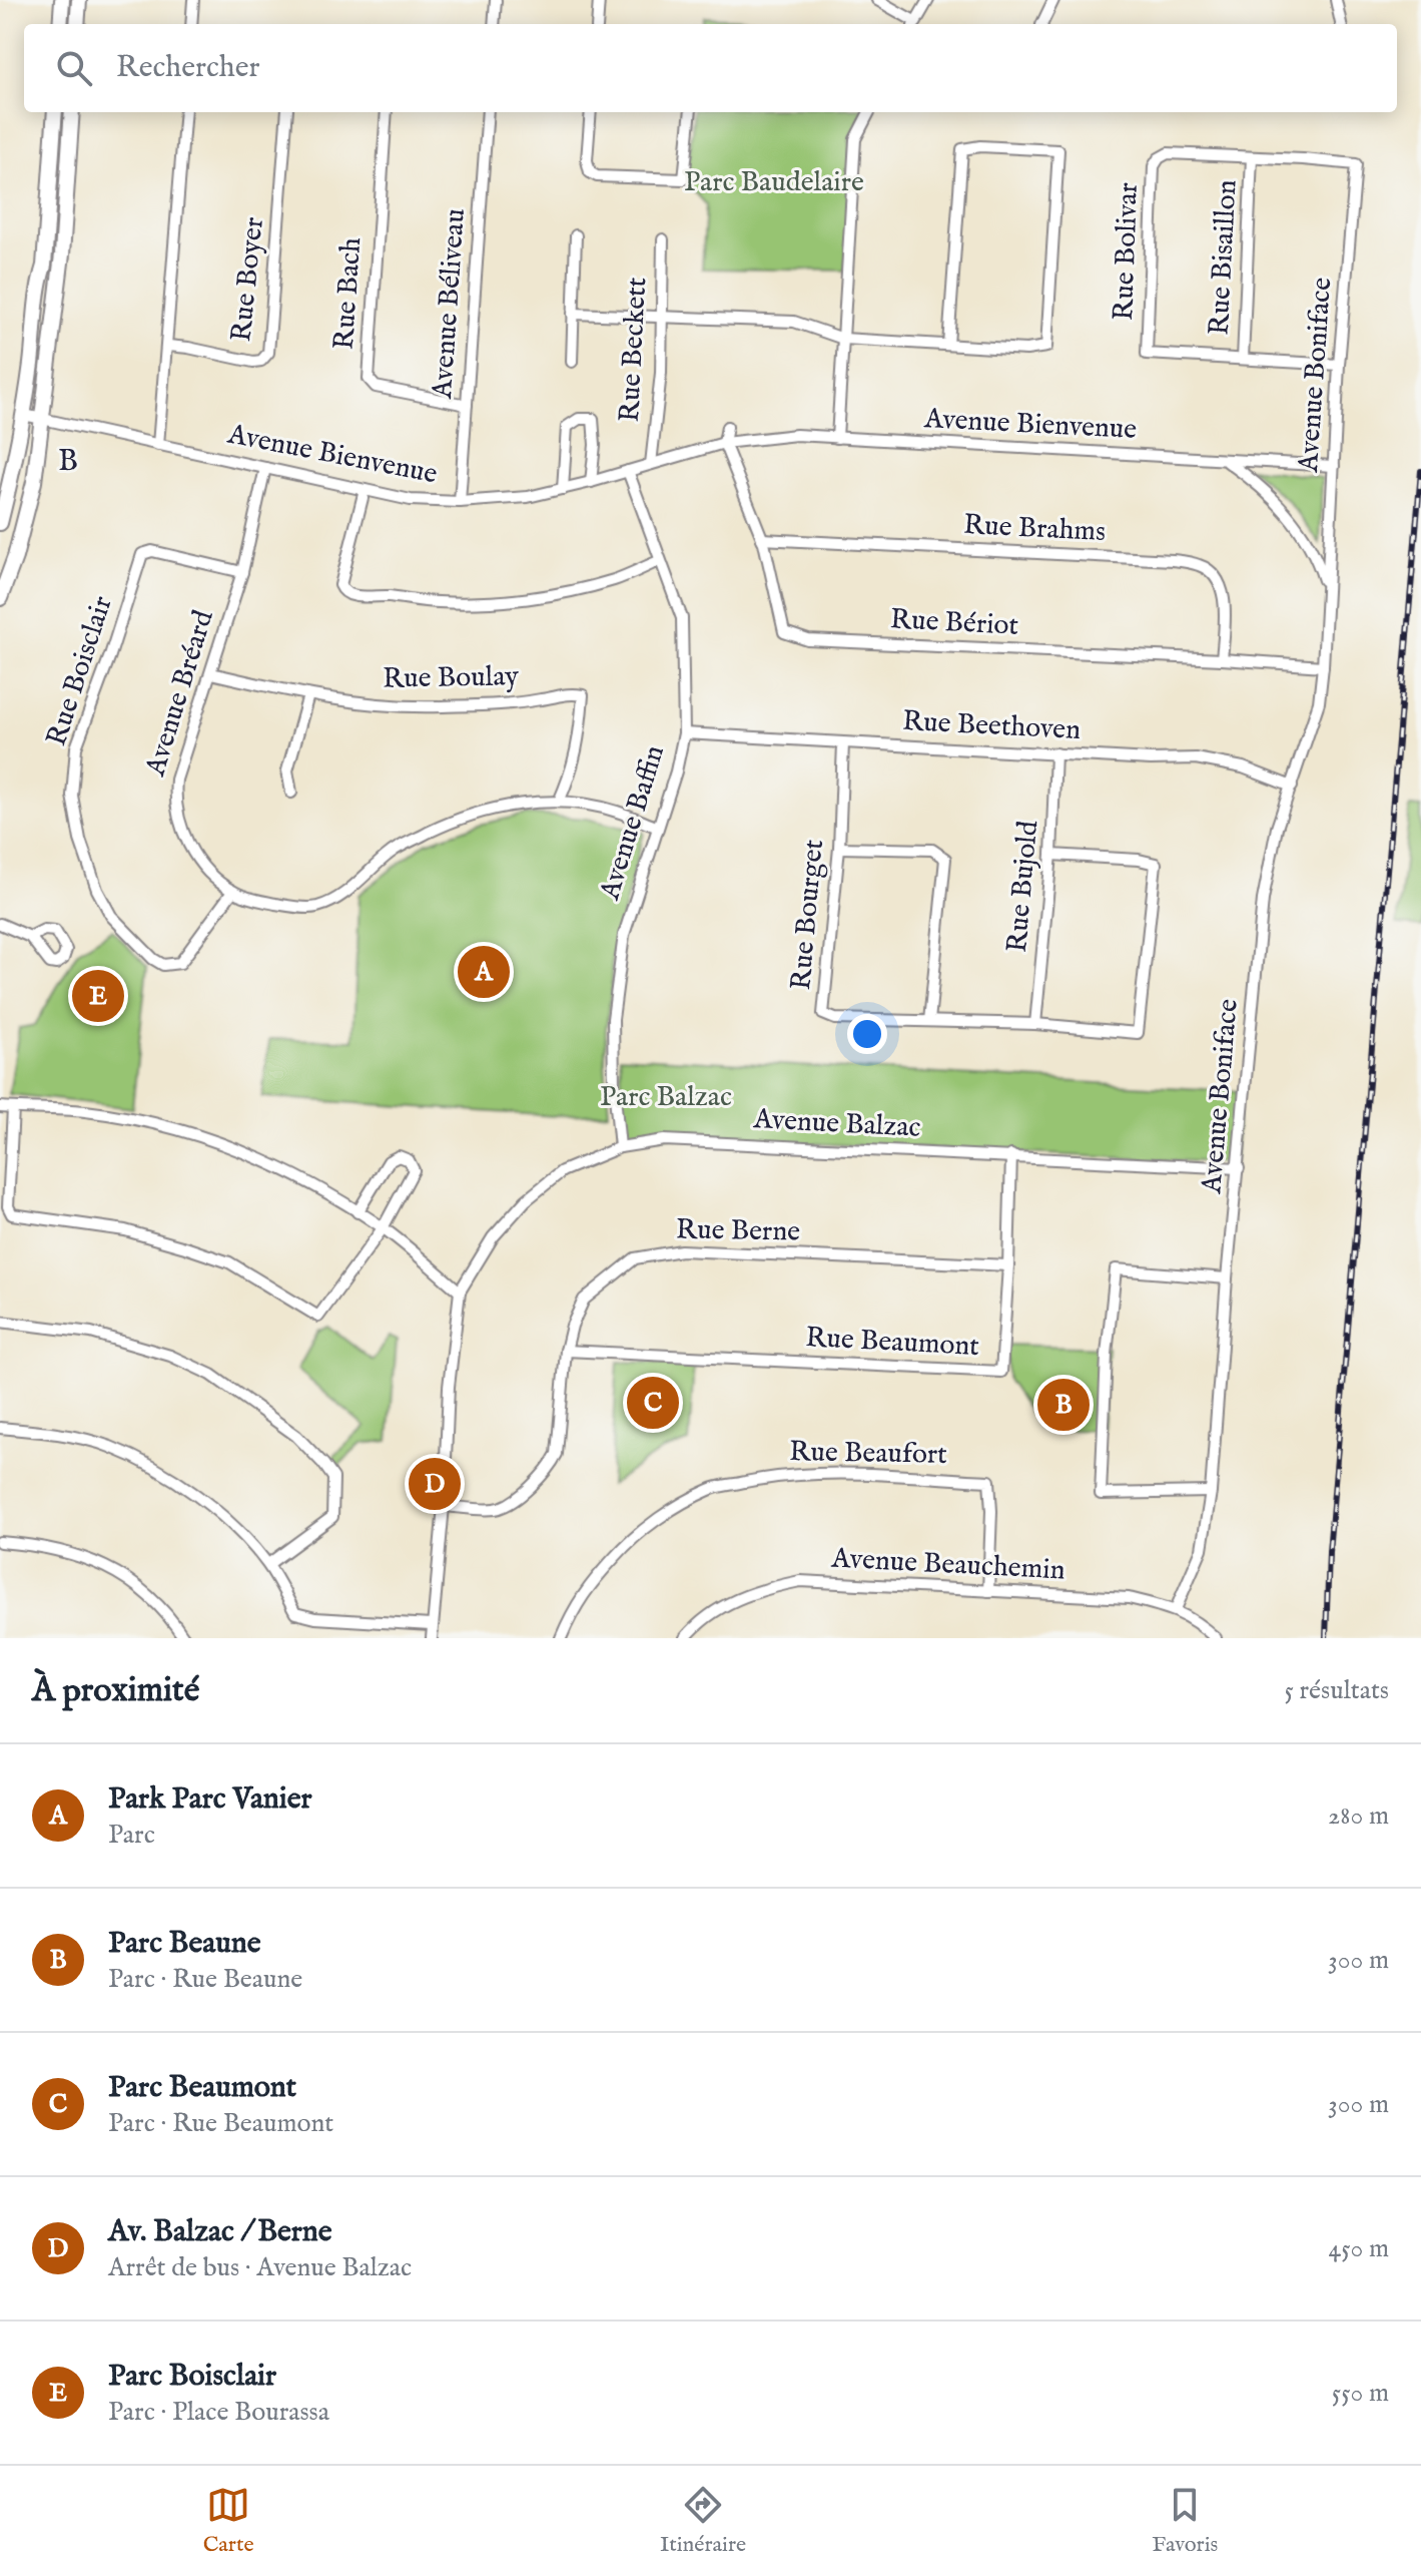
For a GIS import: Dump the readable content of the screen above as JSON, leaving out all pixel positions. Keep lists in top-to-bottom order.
{
  "streets": {
    "street": [
      "Rue Bolivar",
      "Rue Bisaillon",
      "Rue Boyer",
      "Rue Bach",
      "Avenue Béliveau",
      "Rue Beckett",
      "Avenue Boniface",
      "Avenue Bienvenue",
      "Rue Brahms",
      "Rue Bériot",
      "Rue Boisclair",
      "Rue Boulay",
      "Avenue Bréard",
      "Rue Beethoven",
      "Avenue Baffin",
      "Rue Bujold",
      "Rue Bourget",
      "Avenue Balzac",
      "Rue Berne",
      "Rue Beaumont",
      "Rue Beaufort",
      "Avenue Beauchemin"
    ]
  },
  "crossings": [
    ["Rue Bolivar", "Rue Bisaillon"],
    ["Rue Bolivar", "Avenue Boniface"],
    ["Rue Bach", "Avenue Béliveau"],
    ["Avenue Béliveau", "Avenue Bienvenue"],
    ["Rue Beckett", "Avenue Bienvenue"],
    ["Avenue Boniface", "Avenue Bienvenue"],
    ["Avenue Boniface", "Rue Bériot"],
    ["Avenue Boniface", "Rue Beethoven"],
    ["Avenue Boniface", "Avenue Balzac"],
    ["Avenue Boniface", "Avenue Beauchemin"],
    ["Avenue Bienvenue", "Rue Bériot"],
    ["Avenue Bienvenue", "Avenue Bréard"],
    ["Avenue Bienvenue", "Avenue Baffin"],
    ["Rue Brahms", "Rue Bériot"],
    ["Rue Boisclair", "Avenue Bréard"],
    ["Rue Boulay", "Avenue Bréard"],
    ["Avenue Bréard", "Avenue Baffin"],
    ["Rue Beethoven", "Avenue Baffin"],
    ["Rue Beethoven", "Rue Bujold"],
    ["Rue Beethoven", "Rue Bourget"],
    ["Avenue Baffin", "Avenue Balzac"],
    ["Rue Bujold", "Rue Bourget"],
    ["Avenue Balzac", "Rue Berne"],
    ["Avenue Balzac", "Rue Beaumont"],
    ["Rue Berne", "Rue Beaumont"],
    ["Rue Beaufort", "Avenue Beauchemin"]
  ],
  "districts": ["B"],
  "parks": ["Parc Baudelaire", "Parc Balzac"],
  "page": {
    "search": "Rechercher",
    "pins": [
      "A",
      "E",
      "C",
      "B",
      "D"
    ],
    "heading": ["À proximité", "5 résultats"],
    "list": [
      {
        "mark": "A",
        "name": "Park Parc Vanier",
        "note": "Parc",
        "value": "280 m"
      },
      {
        "mark": "B",
        "name": "Parc Beaune",
        "note": "Parc · Rue Beaune",
        "value": "300 m"
      },
      {
        "mark": "C",
        "name": "Parc Beaumont",
        "note": "Parc · Rue Beaumont",
        "value": "300 m"
      },
      {
        "mark": "D",
        "name": "Av. Balzac / Berne",
        "note": "Arrêt de bus · Avenue Balzac",
        "value": "450 m"
      },
      {
        "mark": "E",
        "name": "Parc Boisclair",
        "note": "Parc · Place Bourassa",
        "value": "550 m"
      }
    ],
    "nav": ["Carte", "Itinéraire", "Favoris"]
  }
}
